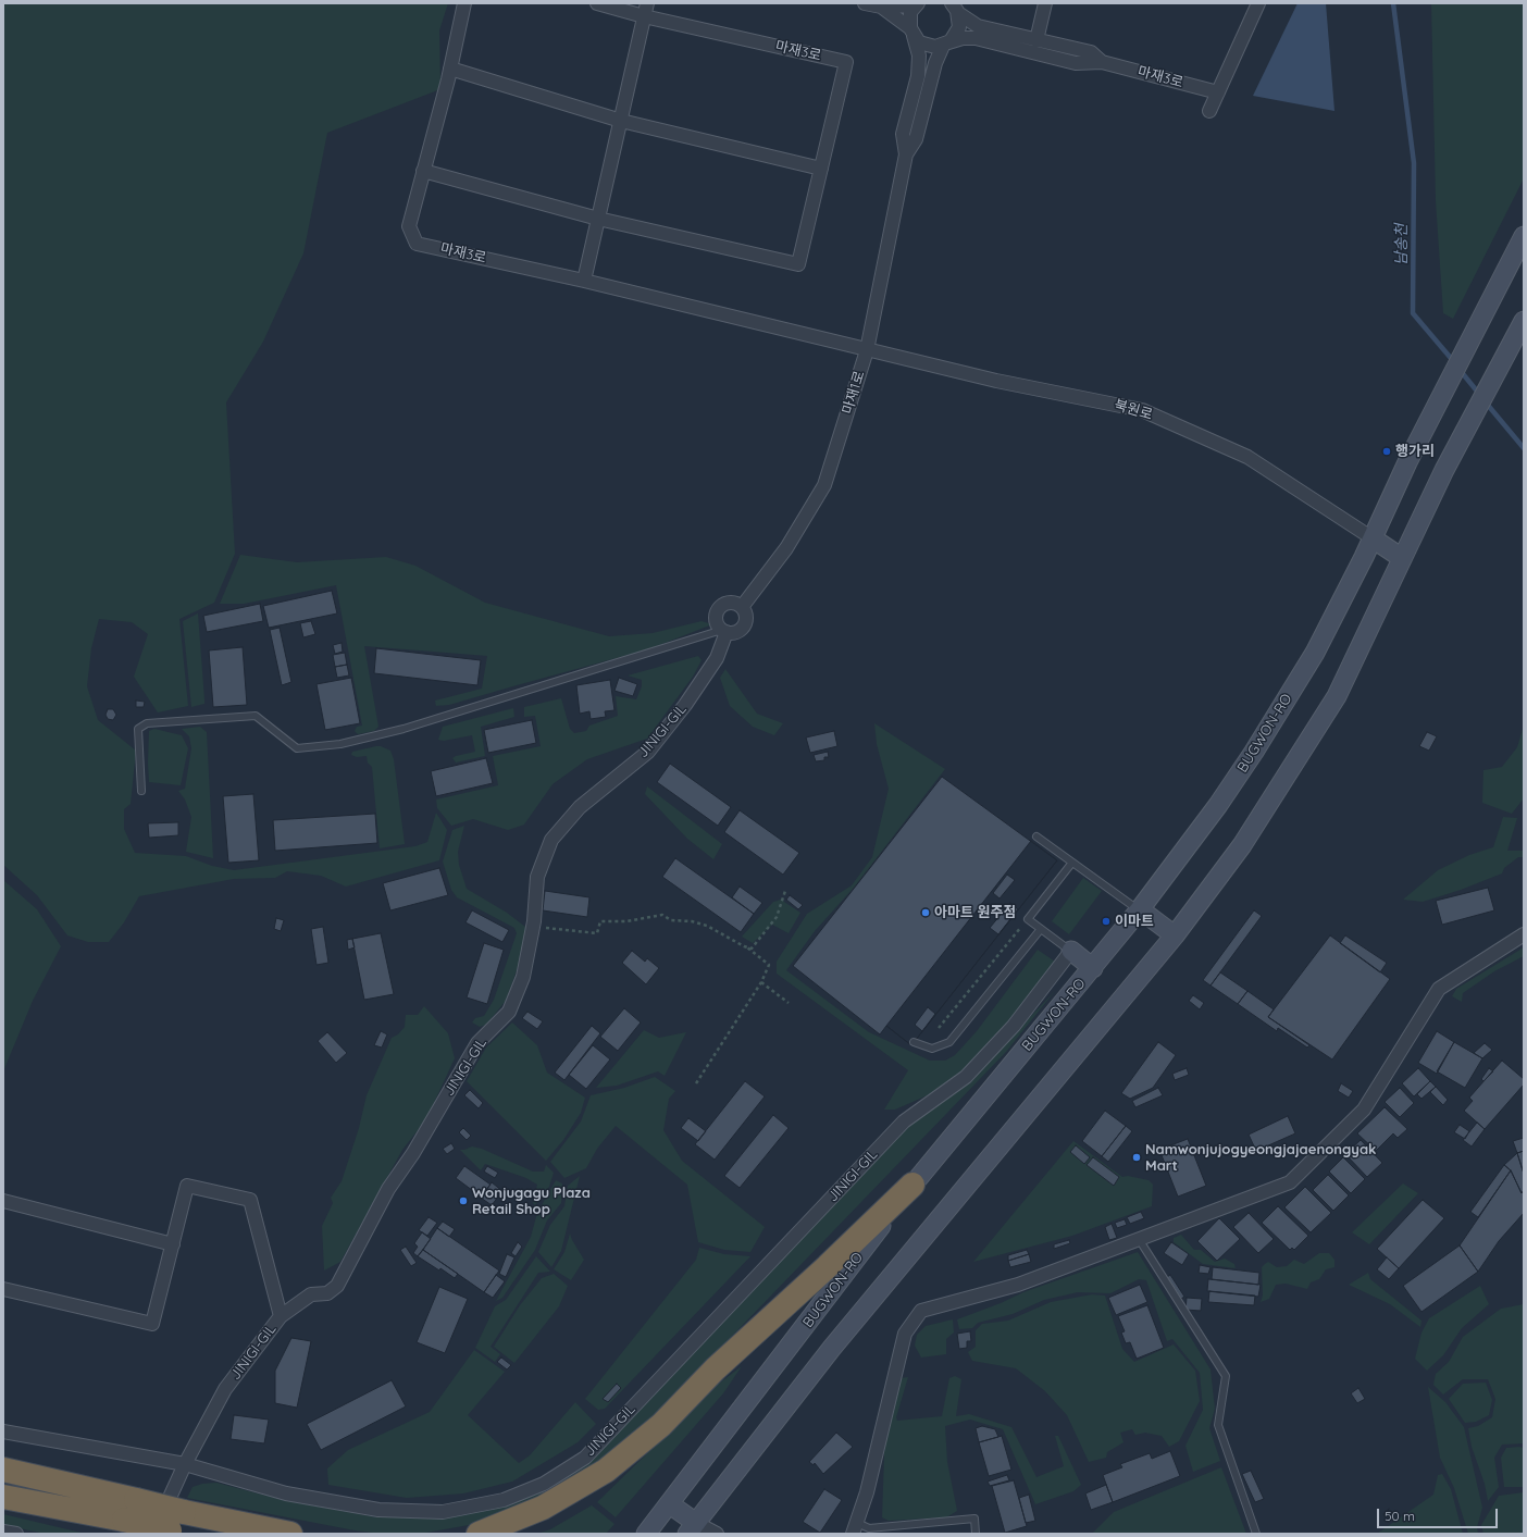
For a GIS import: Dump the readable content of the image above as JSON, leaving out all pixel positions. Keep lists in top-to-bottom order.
{
  "streets": {
    "street": [
      "마재3로",
      "마재1로",
      "북원로",
      "JINIGI-GIL",
      "BUGWON-RO"
    ]
  },
  "crossings": [
    ["마재3로", "마재1로"],
    ["마재3로", "북원로"],
    ["마재1로", "북원로"],
    ["마재1로", "JINIGI-GIL"],
    ["북원로", "BUGWON-RO"]
  ],
  "water": ["남송천"],
  "places": [
    "행가리",
    "아마트 원주점",
    "이마트",
    "Namwonjujogyeongjajaenongyak Mart",
    "Wonjugagu Plaza Retail Shop"
  ],
  "scale_bar": "50 m"
}
